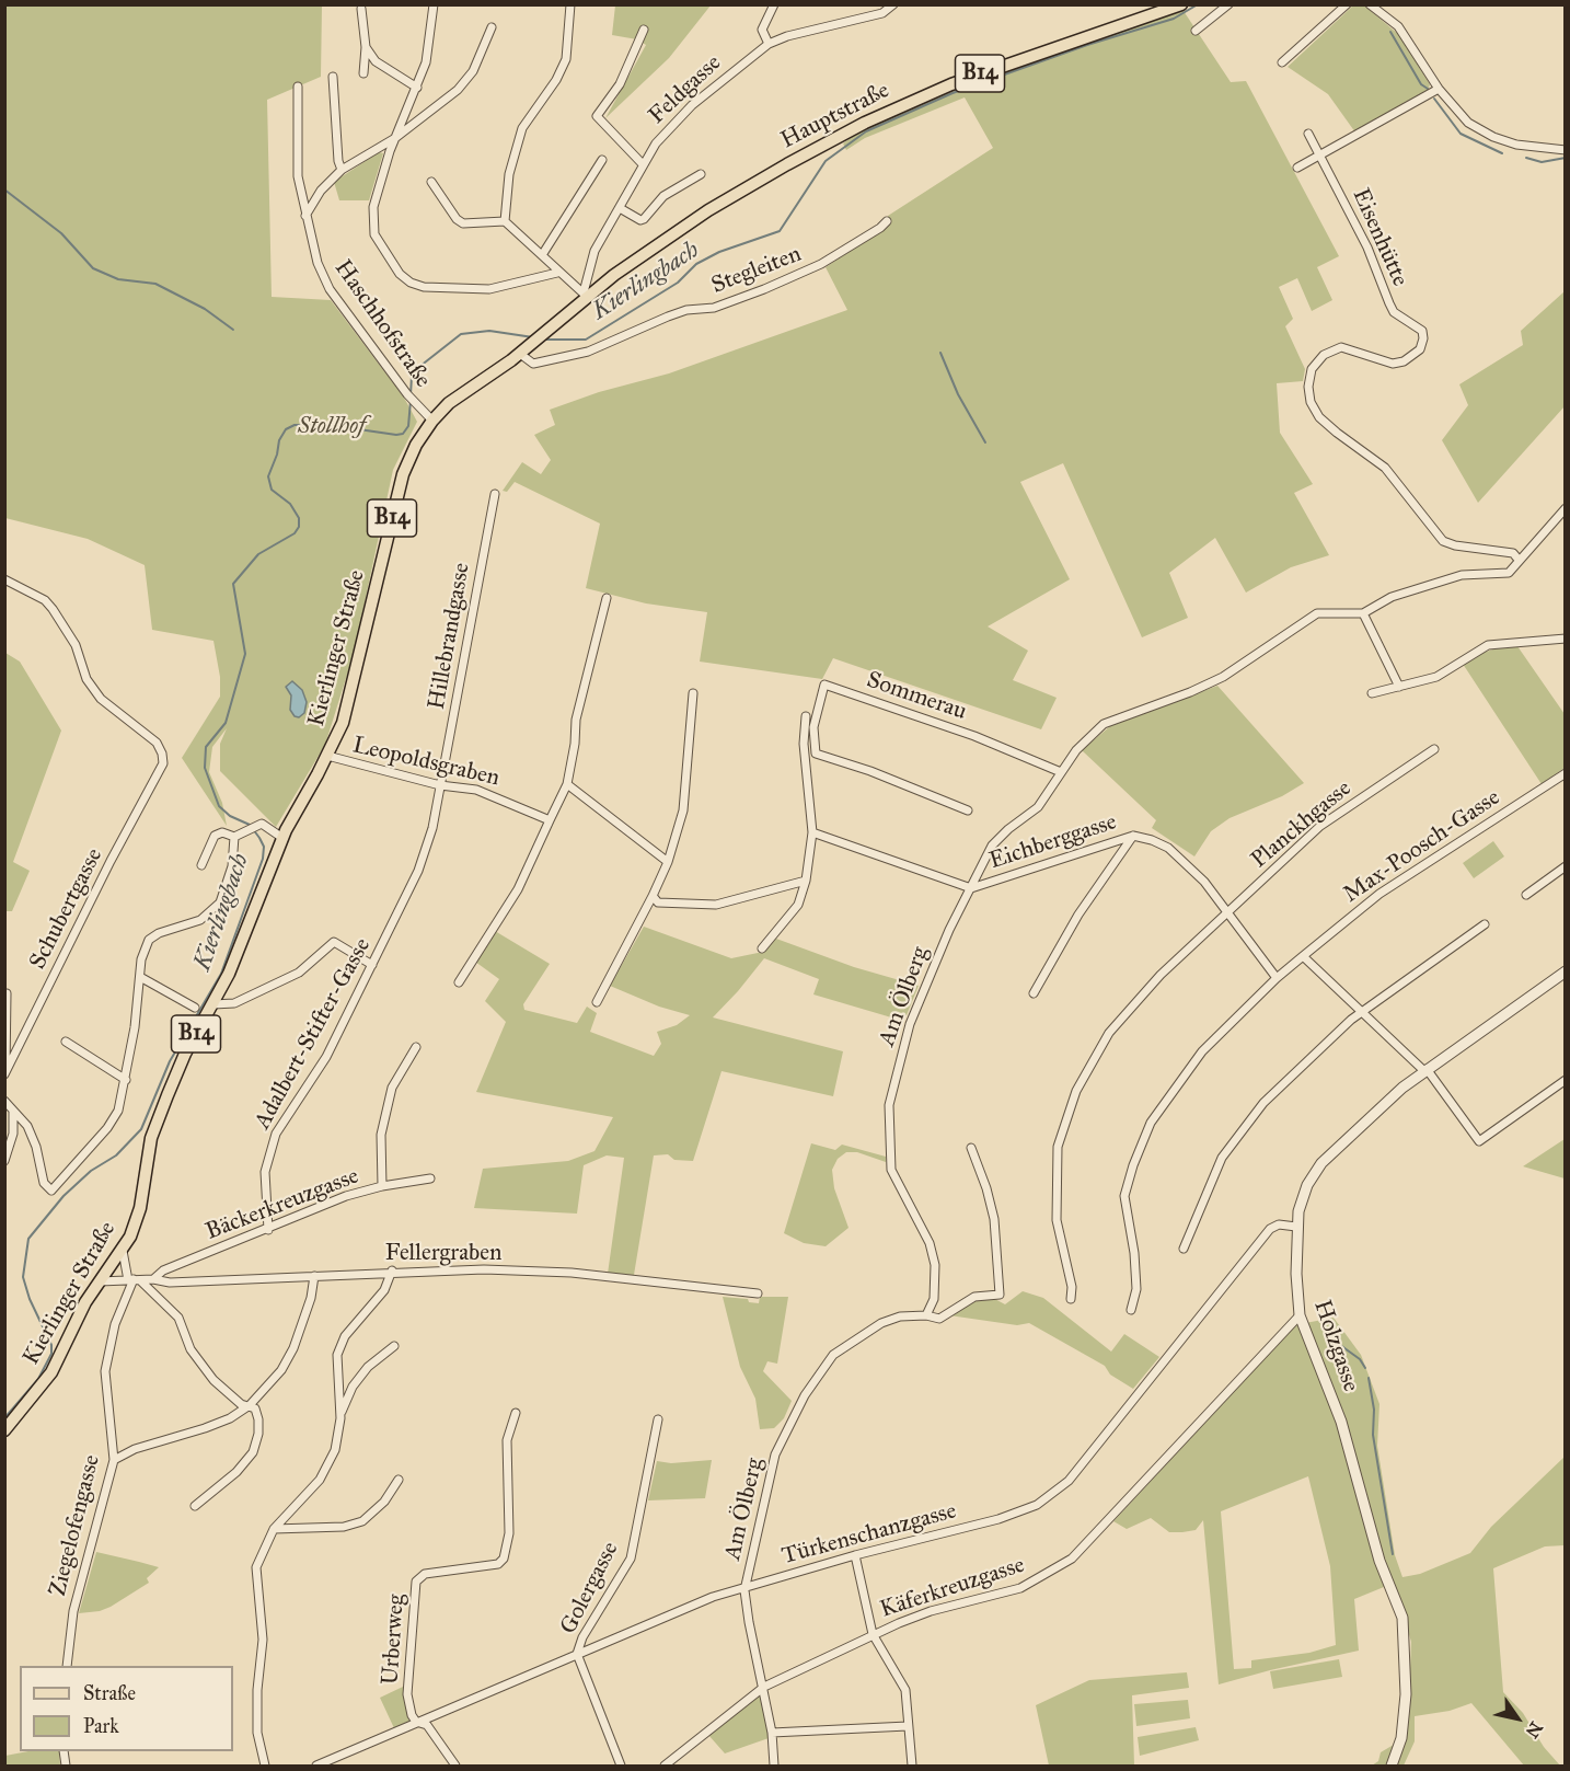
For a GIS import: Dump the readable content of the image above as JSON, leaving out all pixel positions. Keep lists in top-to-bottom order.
{
  "streets": {
    "main road": ["B14", "Hauptstraße", "Kierlinger Straße"],
    "street": [
      "Feldgasse",
      "Eisenhütte",
      "Stegleiten",
      "Haschhofstraße",
      "Hillebrandgasse",
      "Sommerau",
      "Leopoldsgraben",
      "Planckhgasse",
      "Eichberggasse",
      "Max-Poosch-Gasse",
      "Schubertgasse",
      "Am Ölberg",
      "Adalbert-Stifter-Gasse",
      "Bäckerkreuzgasse",
      "Fellergraben",
      "Holzgasse",
      "Ziegelofengasse",
      "Türkenschanzgasse",
      "Golergasse",
      "Käferkreuzgasse",
      "Urberweg"
    ]
  },
  "crossings": [
    ["Feldgasse", "Hauptstraße"],
    ["Hauptstraße", "Kierlinger Straße"],
    ["Stegleiten", "Kierlinger Straße"],
    ["Haschhofstraße", "Kierlinger Straße"],
    ["Hillebrandgasse", "Leopoldsgraben"],
    ["Hillebrandgasse", "Adalbert-Stifter-Gasse"],
    ["Kierlinger Straße", "Leopoldsgraben"],
    ["Kierlinger Straße", "Fellergraben"],
    ["Sommerau", "Am Ölberg"],
    ["Leopoldsgraben", "Adalbert-Stifter-Gasse"],
    ["Planckhgasse", "Eichberggasse"],
    ["Eichberggasse", "Am Ölberg"],
    ["Am Ölberg", "Türkenschanzgasse"],
    ["Am Ölberg", "Käferkreuzgasse"],
    ["Adalbert-Stifter-Gasse", "Bäckerkreuzgasse"],
    ["Bäckerkreuzgasse", "Fellergraben"],
    ["Fellergraben", "Ziegelofengasse"],
    ["Holzgasse", "Türkenschanzgasse"],
    ["Holzgasse", "Käferkreuzgasse"],
    ["Türkenschanzgasse", "Golergasse"],
    ["Türkenschanzgasse", "Urberweg"]
  ],
  "water": ["Kierlingbach"],
  "parks": ["Stollhof"],
  "legend": ["Straße", "Park"],
  "north": "bottom right"
}
